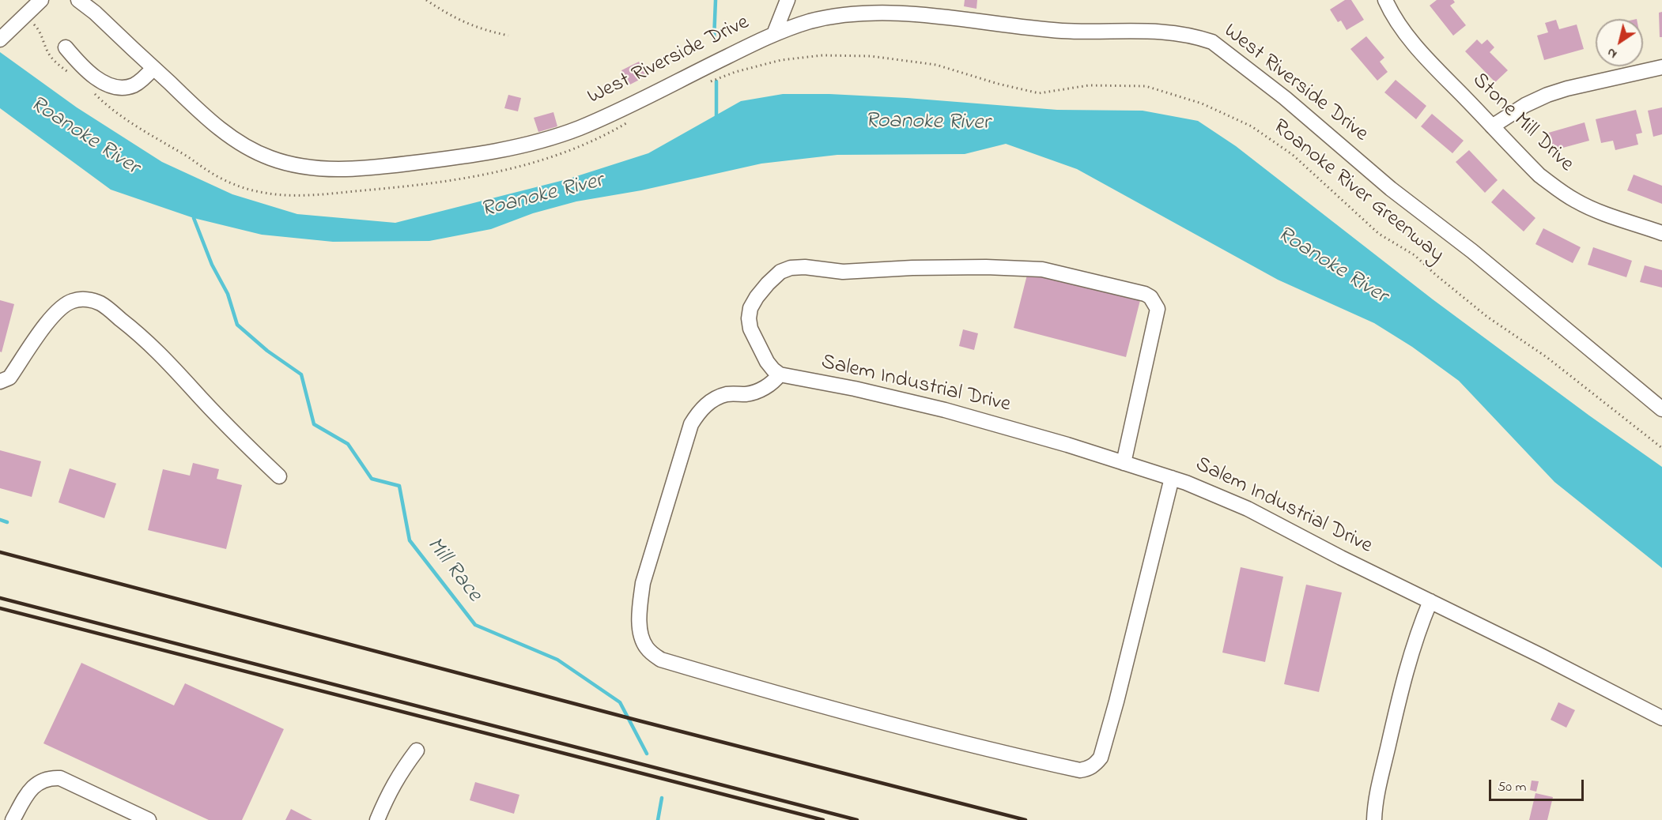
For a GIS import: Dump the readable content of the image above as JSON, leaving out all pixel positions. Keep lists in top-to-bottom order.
{
  "streets": {
    "street": ["West Riverside Drive", "Stone Mill Drive", "Salem Industrial Drive"],
    "path": ["Roanoke River Greenway"]
  },
  "water": ["Roanoke River", "Mill Race"],
  "scale_bar": "50 m",
  "north": "bottom left"
}
